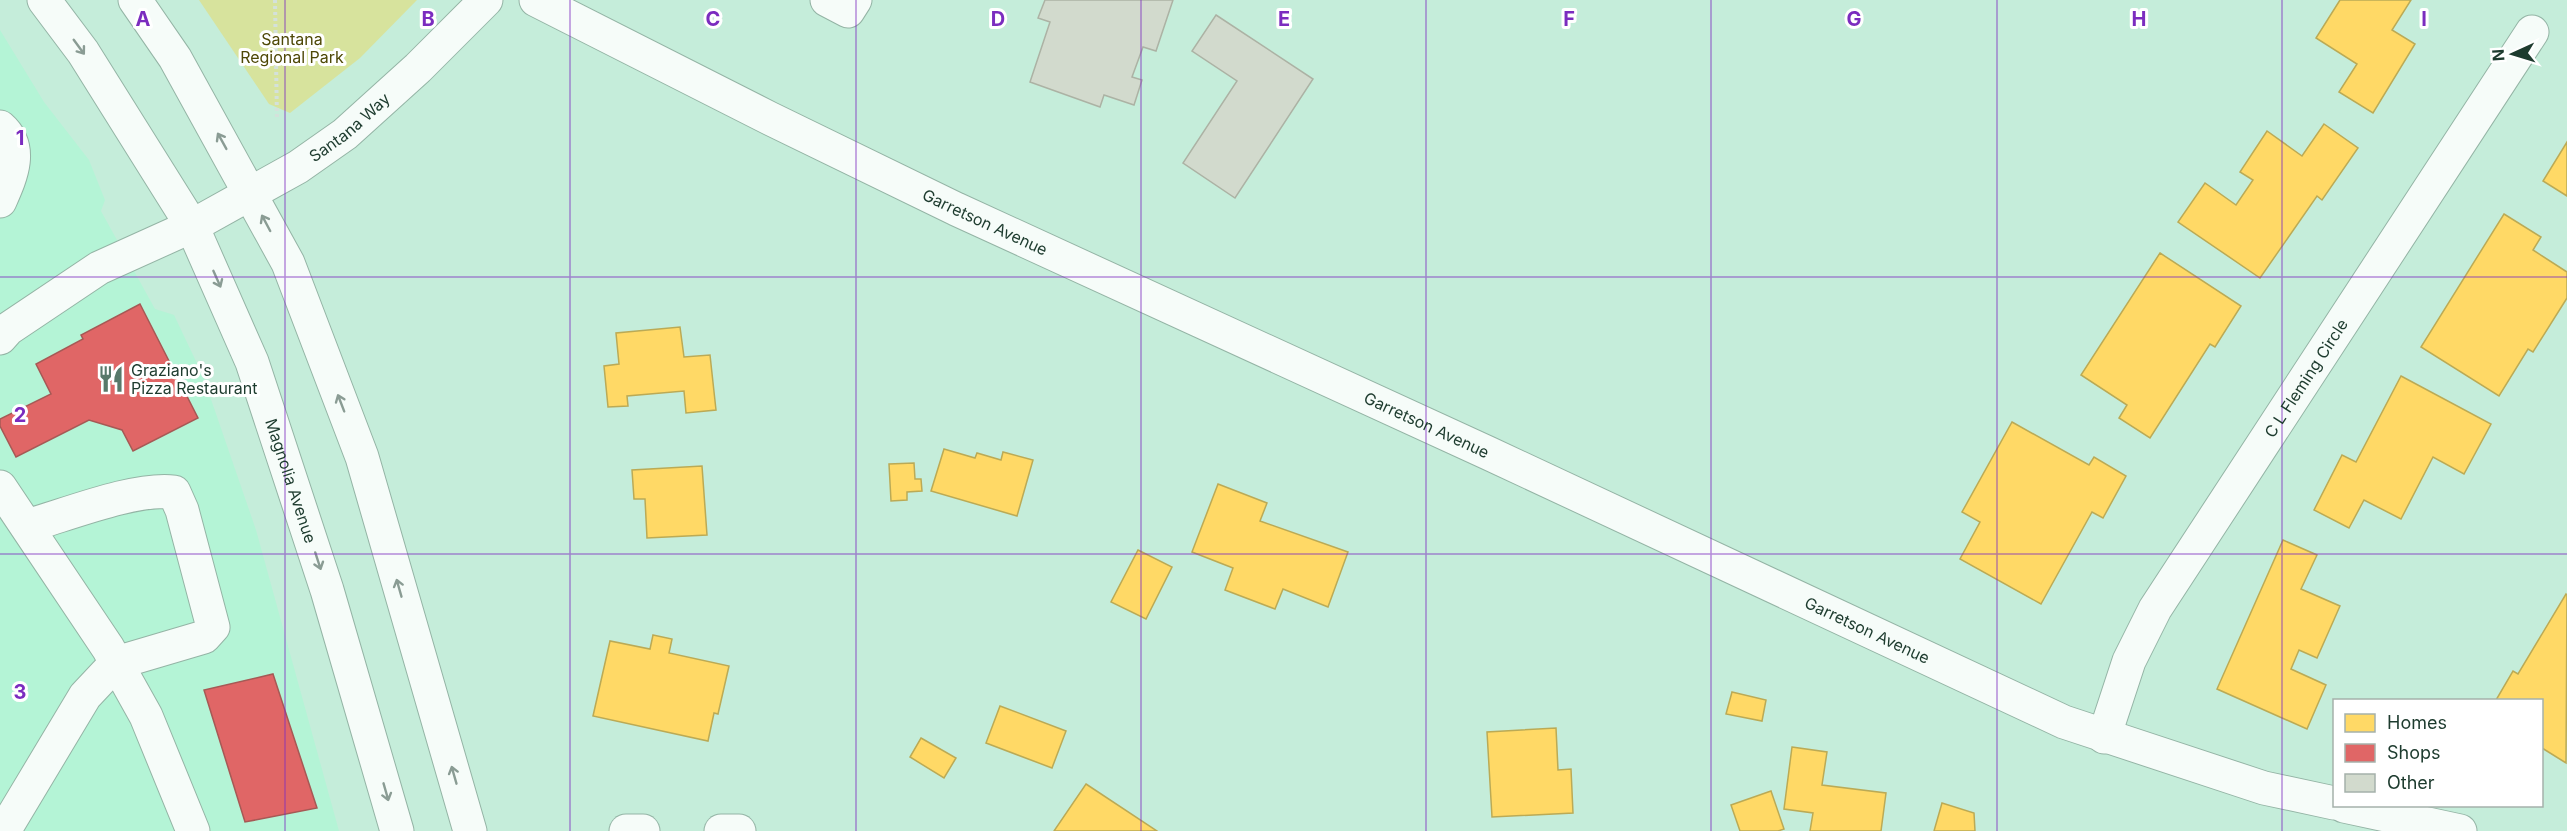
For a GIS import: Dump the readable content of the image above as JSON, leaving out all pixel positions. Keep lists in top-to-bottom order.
{
  "streets": {
    "street": [
      "Santana Way",
      "Garretson Avenue",
      "C L Fleming Circle",
      "Magnolia Avenue"
    ]
  },
  "crossings": [
    ["Santana Way", "Magnolia Avenue"],
    ["Garretson Avenue", "C L Fleming Circle"]
  ],
  "parks": ["Santana Regional Park"],
  "places": {
    "restaurant": ["Graziano's Pizza Restaurant"]
  },
  "legend": ["Homes", "Shops", "Other"],
  "north": "left",
  "grid": {
    "columns": [
      "A",
      "B",
      "C",
      "D",
      "E",
      "F",
      "G",
      "H",
      "I"
    ],
    "rows": ["1", "2", "3"]
  }
}
